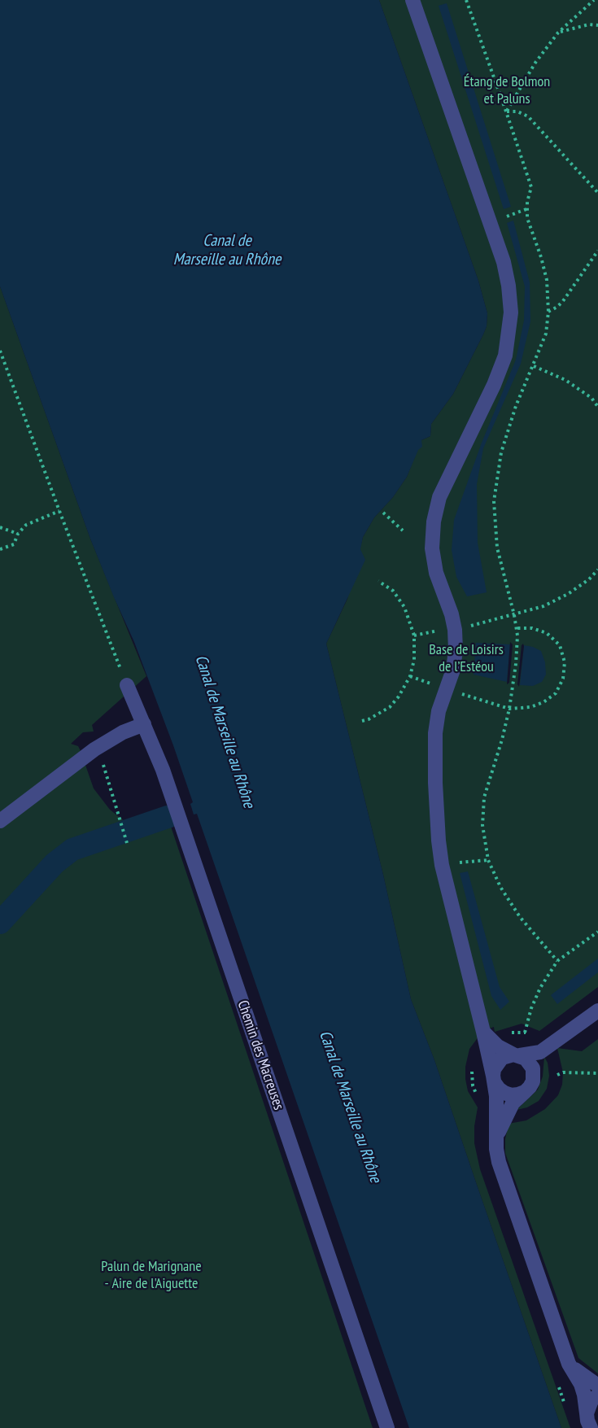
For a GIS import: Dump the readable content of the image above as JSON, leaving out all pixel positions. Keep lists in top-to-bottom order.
{
  "streets": {
    "street": ["Chemin des Macreuses"]
  },
  "water": ["Canal de Marseille au Rhône"],
  "parks": ["Étang de Bolmon et Paluns", "Base de Loisirs de l’Estéou", "Palun de Marignane - Aire de l'Aiguette"]
}
